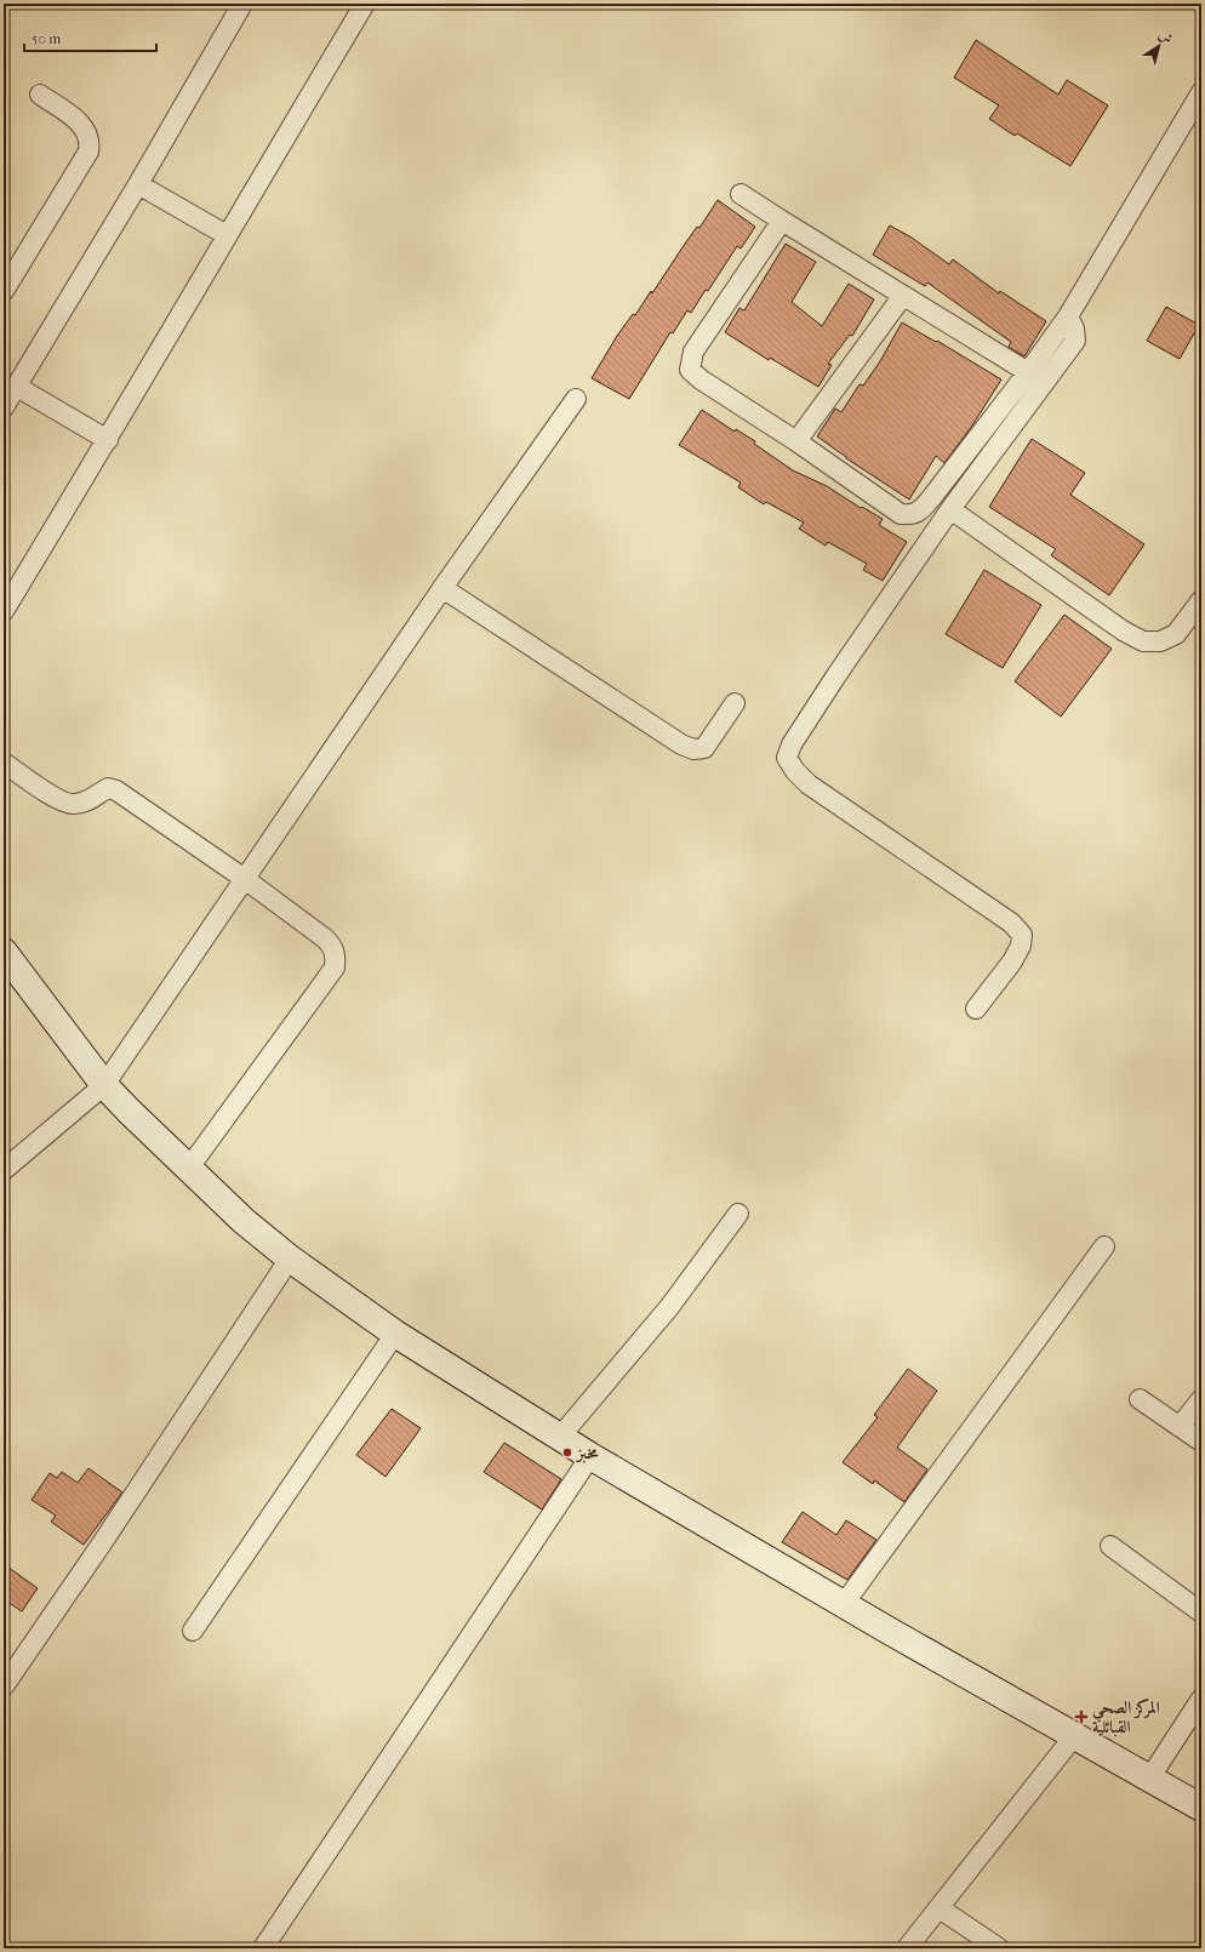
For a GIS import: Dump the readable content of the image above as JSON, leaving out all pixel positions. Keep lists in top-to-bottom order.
{
  "places": {
    "other": ["مخبز"],
    "health": ["المركز الصحي القبائلية"]
  },
  "scale_bar": "50 m",
  "north": "top right"
}
